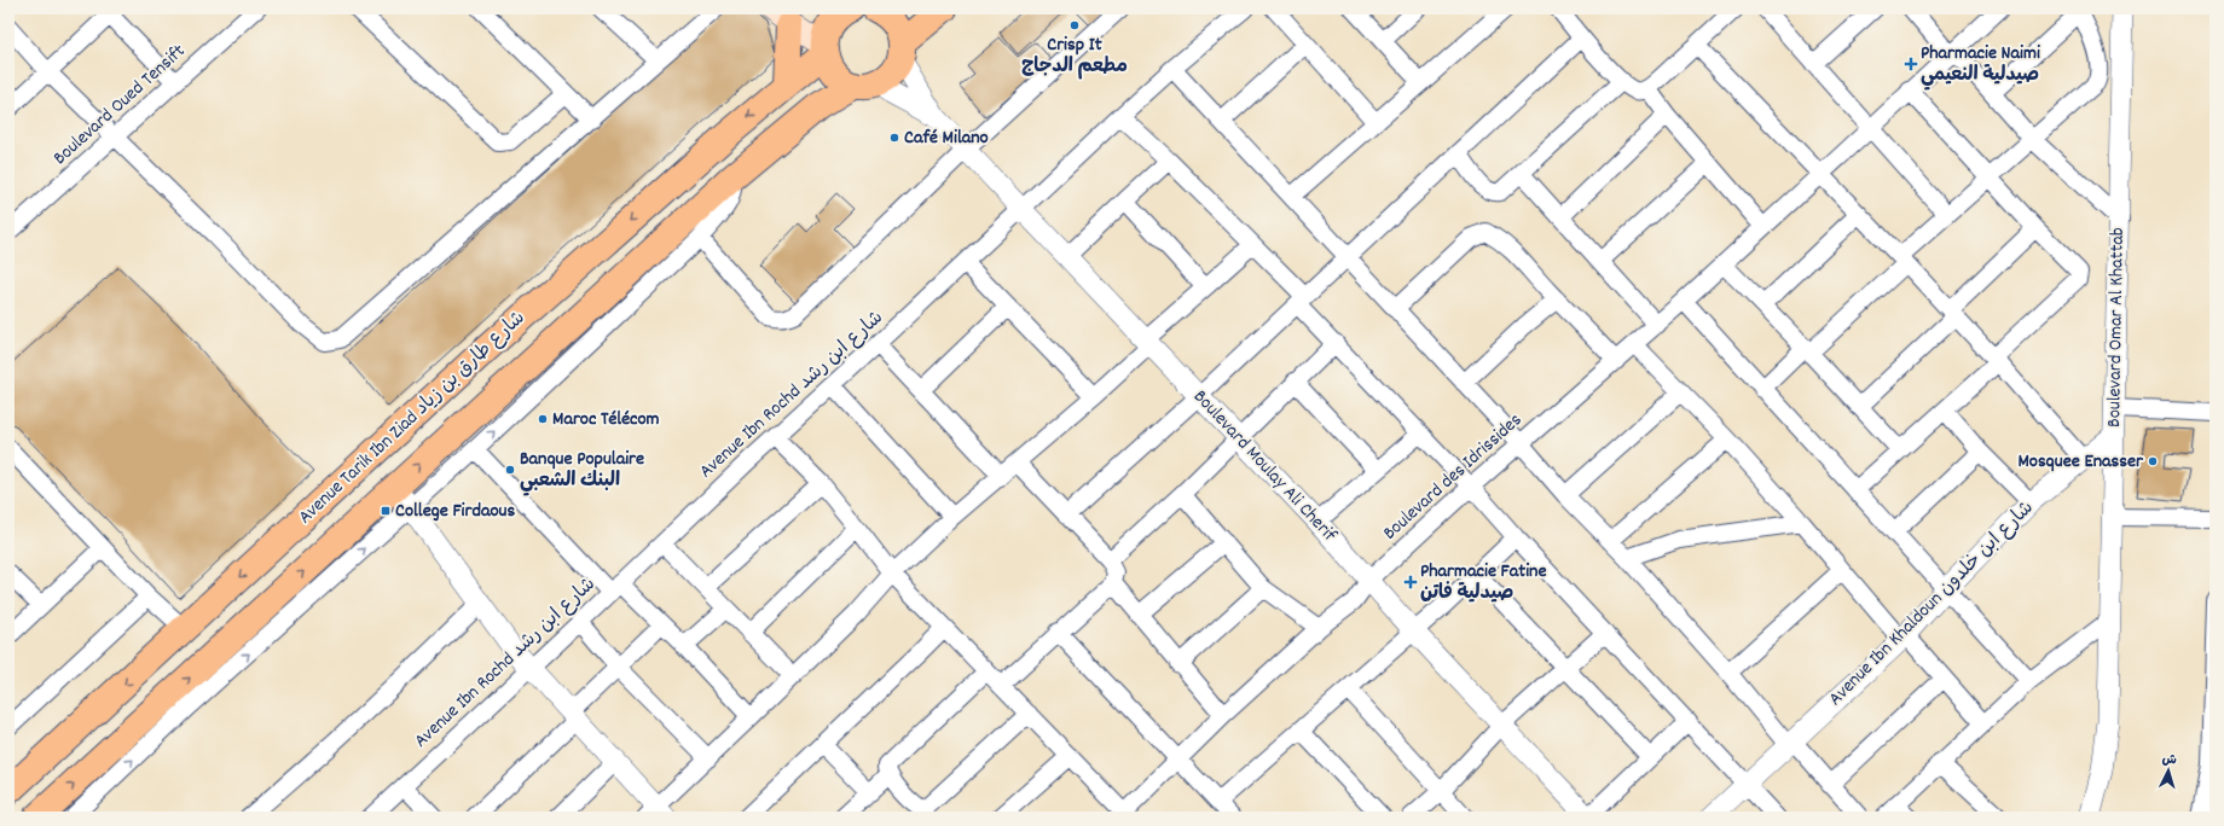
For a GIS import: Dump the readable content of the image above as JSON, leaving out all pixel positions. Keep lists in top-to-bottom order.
{
  "streets": {
    "main road": ["Avenue Tarik Ibn Ziad شارع طارق بن زياد"],
    "street": [
      "Boulevard Oued Tensift",
      "Boulevard Omar Al Khattab",
      "Avenue Ibn Rochd شارع ابن رشد",
      "Boulevard Moulay Ali Cherif",
      "Boulevard des Idrissides",
      "Avenue Ibn Khaldoun شارع ابن خلدون"
    ]
  },
  "crossings": [
    ["Boulevard Omar Al Khattab", "Avenue Ibn Khaldoun شارع ابن خلدون"],
    ["Avenue Ibn Rochd شارع ابن رشد", "Boulevard Moulay Ali Cherif"],
    ["Avenue Tarik Ibn Ziad شارع طارق بن زياد", "Boulevard Moulay Ali Cherif"],
    ["Boulevard Moulay Ali Cherif", "Boulevard des Idrissides"]
  ],
  "places": {
    "other": [
      "Crisp It مطعم الدجاج",
      "Café Milano",
      "Maroc Télécom",
      "Mosquee Enasser",
      "Banque Populaire البنك الشعبي"
    ],
    "health": ["Pharmacie Naimi صيدلية النعيمي", "Pharmacie Fatine صيدلية فاتن"],
    "transit": ["College Firdaous"]
  },
  "north": "top"
}
